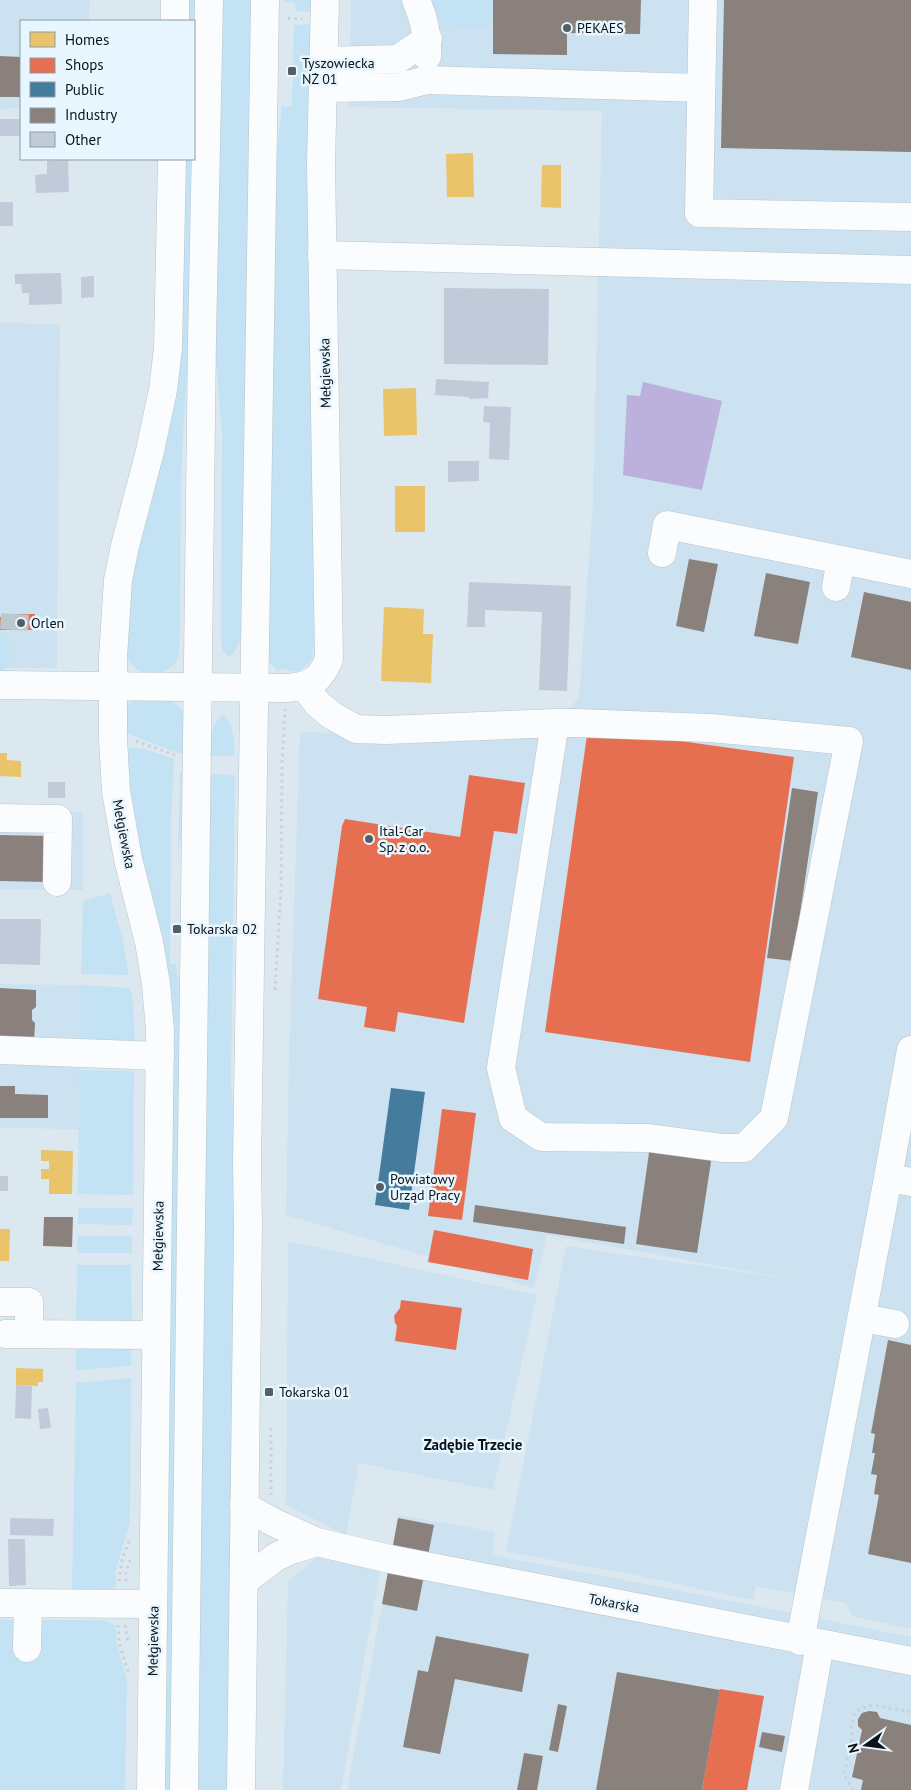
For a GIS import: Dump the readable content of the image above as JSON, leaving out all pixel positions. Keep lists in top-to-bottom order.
{
  "streets": {
    "main road": ["Mełgiewska", "Tokarska"]
  },
  "districts": ["Zadębie Trzecie"],
  "places": {
    "other": [
      "PEKAES",
      "Orlen",
      "Ital-Car Sp. z o.o.",
      "Powiatowy Urząd Pracy"
    ],
    "transit": ["Tyszowiecka NŻ 01", "Tokarska 02", "Tokarska 01"]
  },
  "legend": [
    "Homes",
    "Shops",
    "Public",
    "Industry",
    "Other"
  ],
  "north": "left"
}
